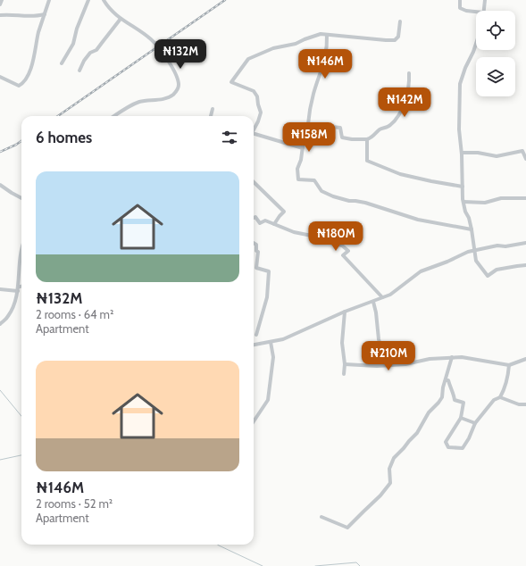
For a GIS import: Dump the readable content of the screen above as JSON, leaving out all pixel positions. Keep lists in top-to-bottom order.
{
  "page": {
    "price": [
      "₦132M",
      "₦146M",
      "₦142M",
      "₦158M",
      "₦180M",
      "₦210M"
    ],
    "heading": "6 homes",
    "list": [
      {
        "name": "₦132M",
        "note": "2 rooms · 64 m² · Apartment"
      },
      {
        "name": "₦146M",
        "note": "2 rooms · 52 m² · Apartment"
      }
    ]
  }
}
